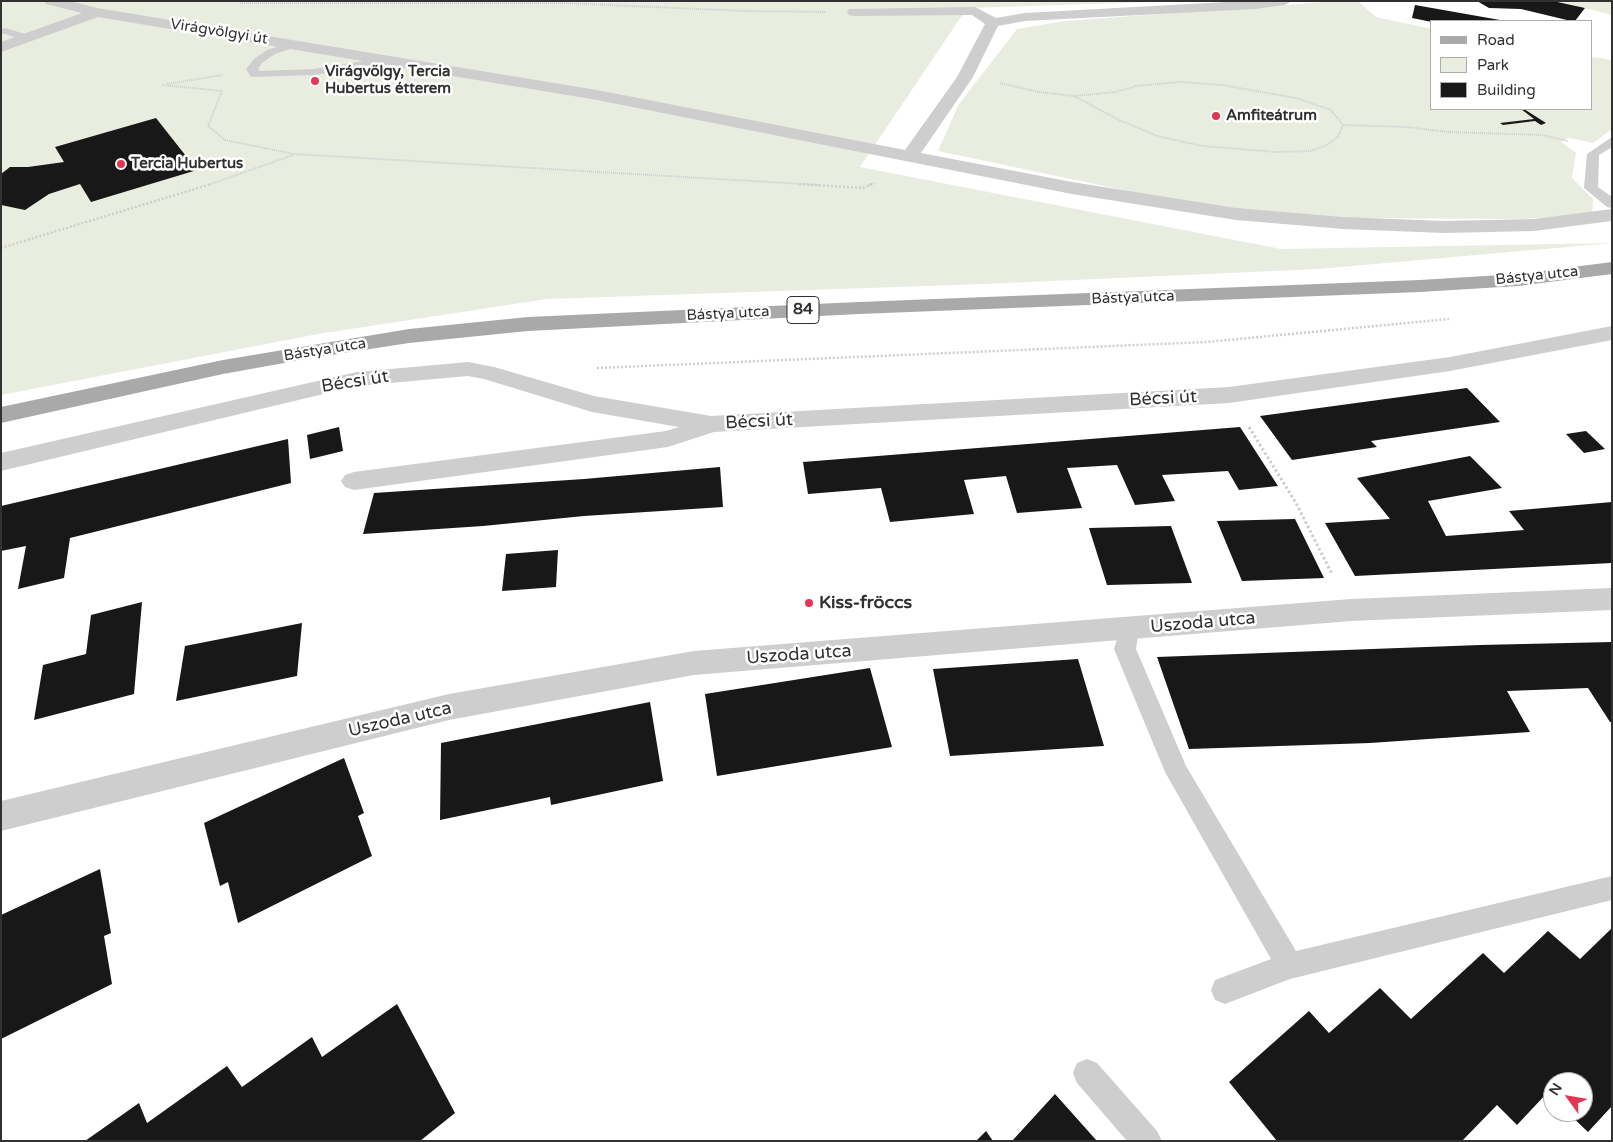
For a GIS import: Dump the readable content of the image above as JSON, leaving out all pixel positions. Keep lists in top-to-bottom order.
{
  "streets": {
    "main road": ["Bástya utca", "84"],
    "street": ["Virágvölgyi út", "Bécsi út", "Uszoda utca"]
  },
  "places": [
    "Virágvölgy, Tercia Hubertus étterem",
    "Amfiteátrum",
    "Tercia Hubertus",
    "Kiss-fröccs"
  ],
  "legend": ["Road", "Park", "Building"],
  "north": "top left"
}
